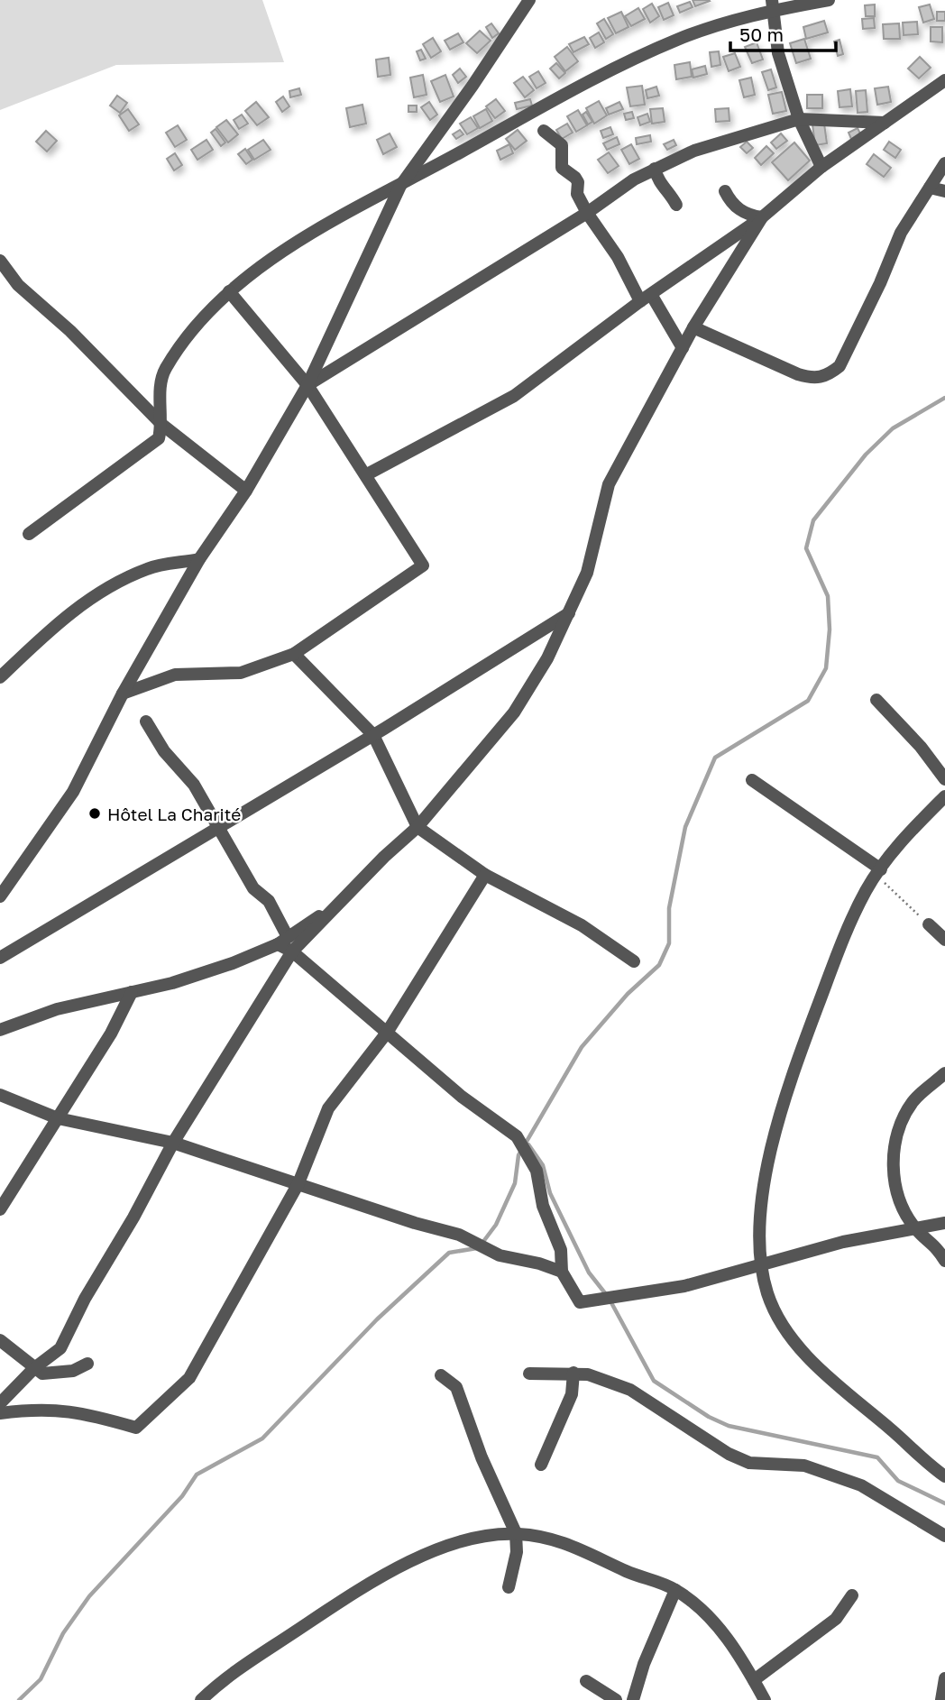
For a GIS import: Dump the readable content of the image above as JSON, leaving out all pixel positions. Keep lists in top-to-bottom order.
{
  "places": ["Hôtel La Charité"],
  "scale_bar": "50 m"
}
